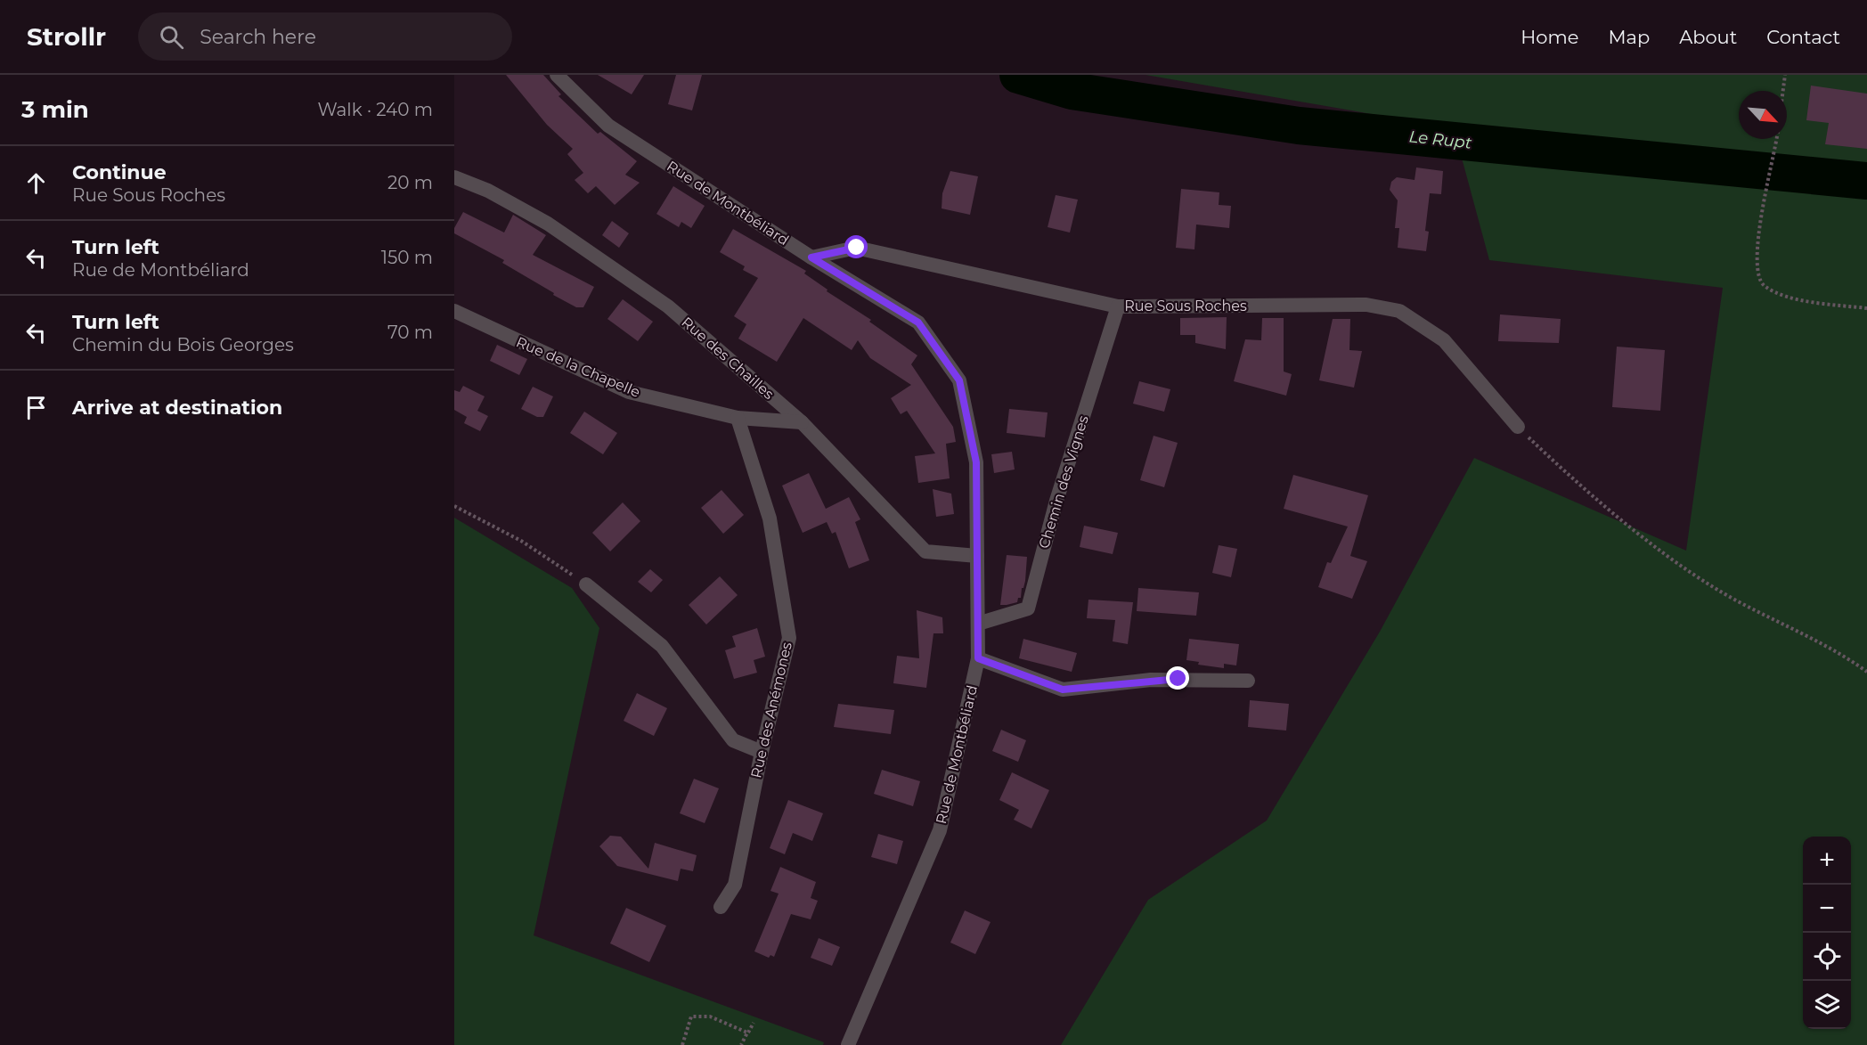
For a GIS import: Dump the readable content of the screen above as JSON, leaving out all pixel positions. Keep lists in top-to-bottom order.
{
  "streets": {
    "street": [
      "Rue de Montbéliard",
      "Rue Sous Roches",
      "Rue des Chailles",
      "Rue de la Chapelle",
      "Chemin des Vignes",
      "Rue des Anémones"
    ]
  },
  "crossings": [
    ["Rue de Montbéliard", "Rue Sous Roches"],
    ["Rue de Montbéliard", "Rue des Chailles"],
    ["Rue de Montbéliard", "Chemin des Vignes"],
    ["Rue Sous Roches", "Chemin des Vignes"],
    ["Rue des Chailles", "Rue de la Chapelle"],
    ["Rue de la Chapelle", "Rue des Anémones"]
  ],
  "water": ["Le Rupt"],
  "north": "bottom right",
  "page": {
    "header": "Strollr",
    "search": "Search here",
    "nav": [
      "Home",
      "Map",
      "About",
      "Contact"
    ],
    "heading": ["3 min", "Walk · 240 m"],
    "list": [
      ["Continue", "Rue Sous Roches", "20 m"],
      ["Turn left", "Rue de Montbéliard", "150 m"],
      ["Turn left", "Chemin du Bois Georges", "70 m"],
      "Arrive at destination"
    ],
    "map_buttons": ["+", "−"]
  }
}
